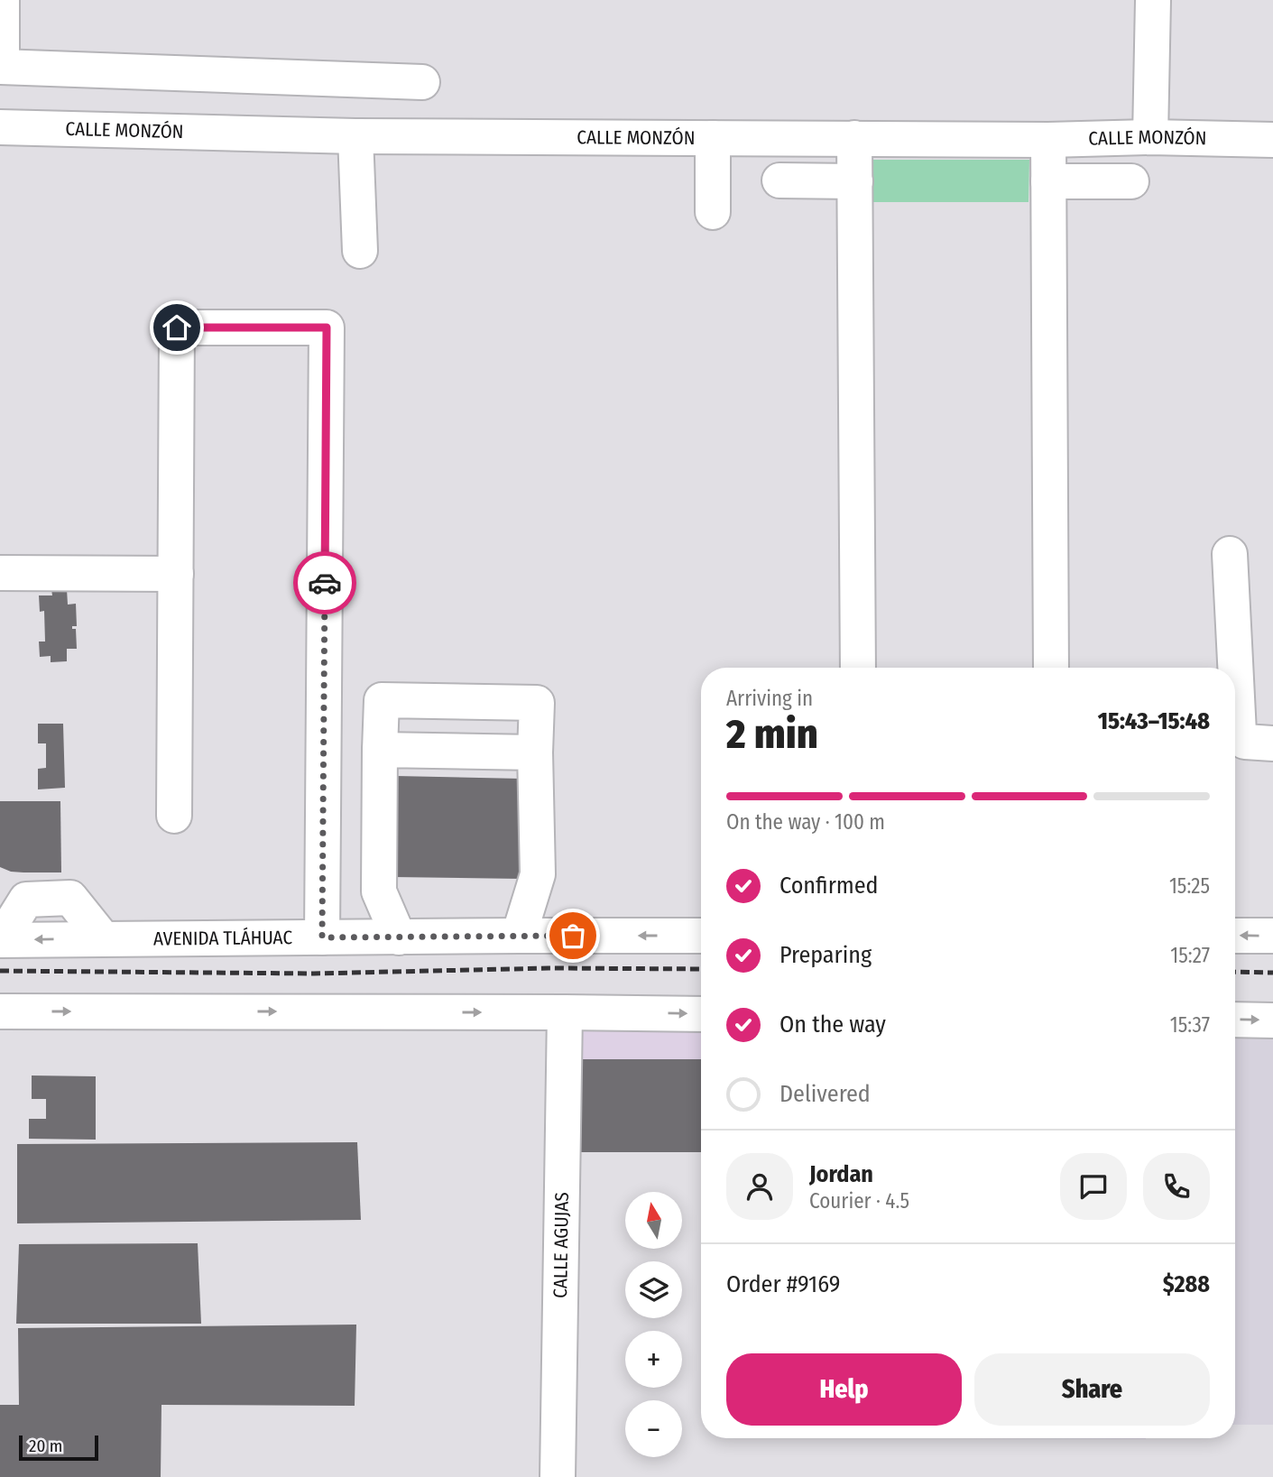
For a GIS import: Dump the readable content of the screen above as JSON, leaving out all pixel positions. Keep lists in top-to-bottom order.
{
  "streets": {
    "street": ["CALLE MONZÓN", "AVENIDA TLÁHUAC", "CALLE AGUJAS"]
  },
  "scale_bar": "20 m",
  "north": "top",
  "page": {
    "heading": ["2 min", "Arriving in", "15:43–15:48"],
    "panel": [
      "Jordan",
      "Courier · 4.5",
      "Order #9169",
      "$288"
    ],
    "bar": "On the way · 100 m",
    "list": [
      ["Confirmed", "15:25"],
      ["Preparing", "15:27"],
      ["On the way", "15:37"],
      "Delivered"
    ],
    "map_buttons": ["+", "−"],
    "buttons": ["Help", "Share"],
    "scale": "20 m"
  }
}
